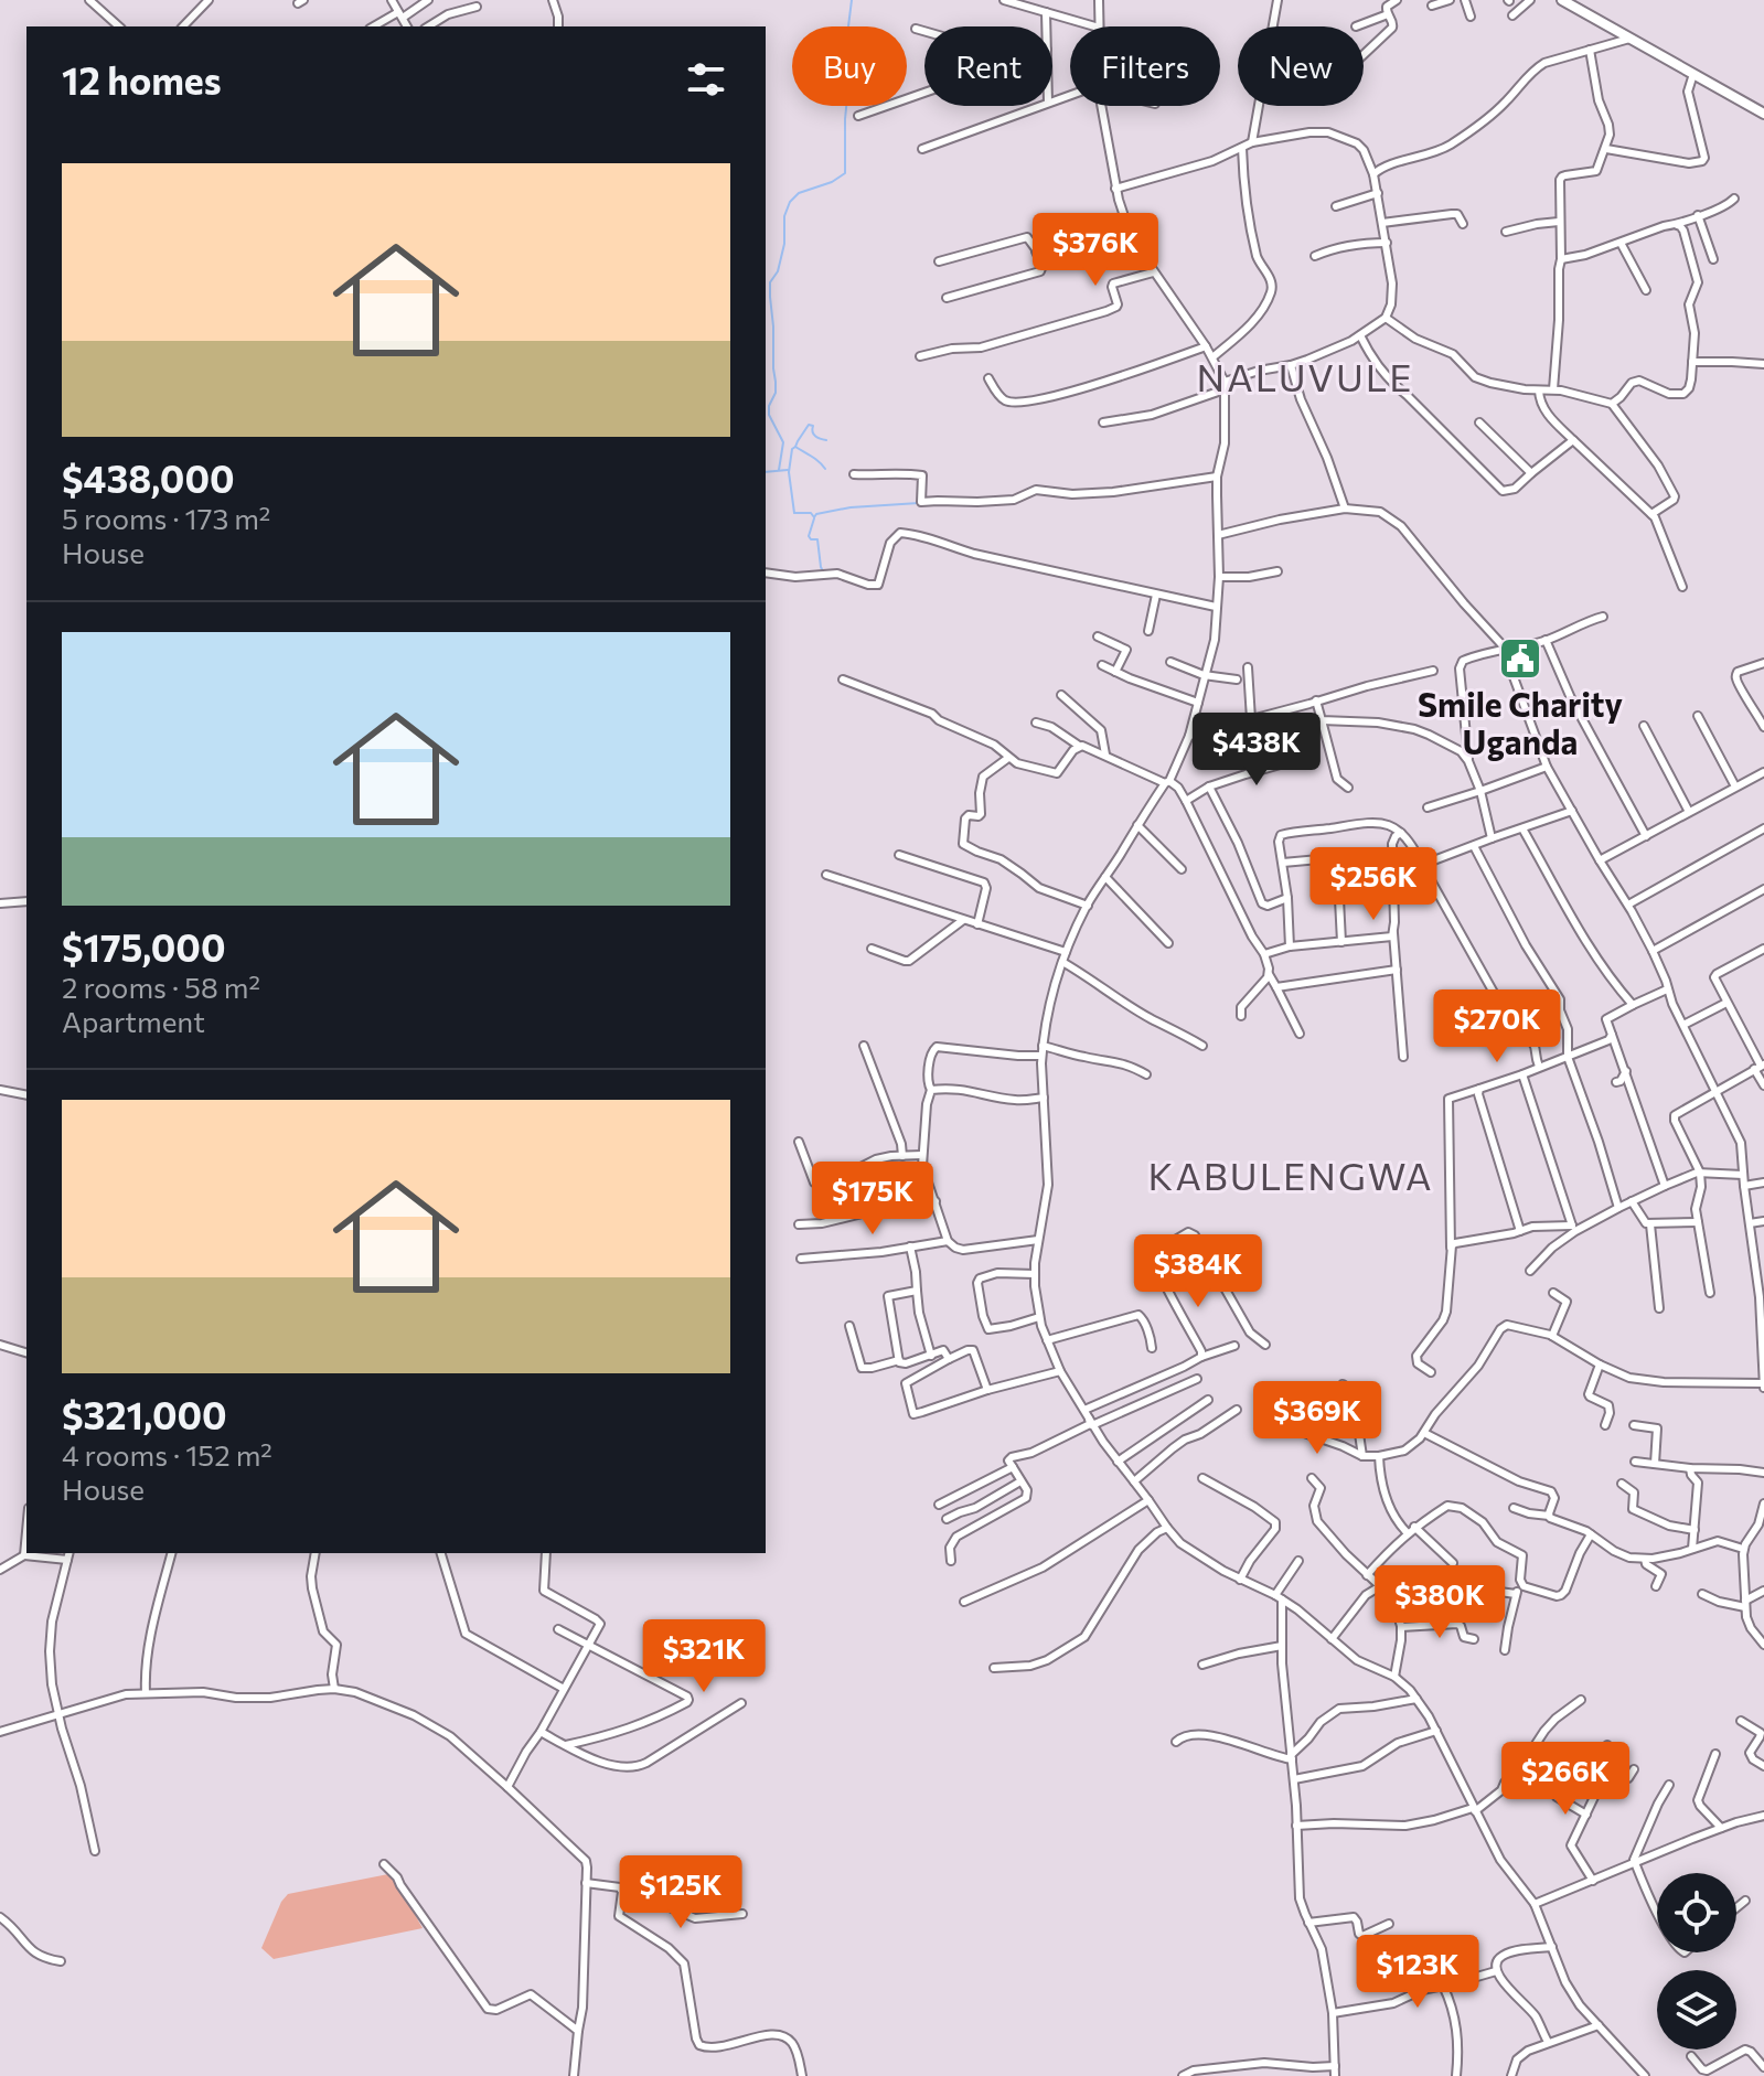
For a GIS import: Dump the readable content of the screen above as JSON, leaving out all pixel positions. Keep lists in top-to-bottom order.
{
  "districts": ["NALUVULE", "KABULENGWA"],
  "places": {
    "public building": ["Smile Charity Uganda"]
  },
  "page": {
    "chip": [
      "Buy",
      "Rent",
      "Filters",
      "New"
    ],
    "heading": "12 homes",
    "list": [
      {
        "name": "$438,000",
        "note": "5 rooms · 173 m² · House"
      },
      {
        "name": "$175,000",
        "note": "2 rooms · 58 m² · Apartment"
      },
      {
        "name": "$321,000",
        "note": "4 rooms · 152 m² · House"
      }
    ],
    "price": [
      "$376K",
      "$438K",
      "$256K",
      "$270K",
      "$175K",
      "$384K",
      "$369K",
      "$380K",
      "$321K",
      "$266K",
      "$125K",
      "$123K"
    ]
  }
}
